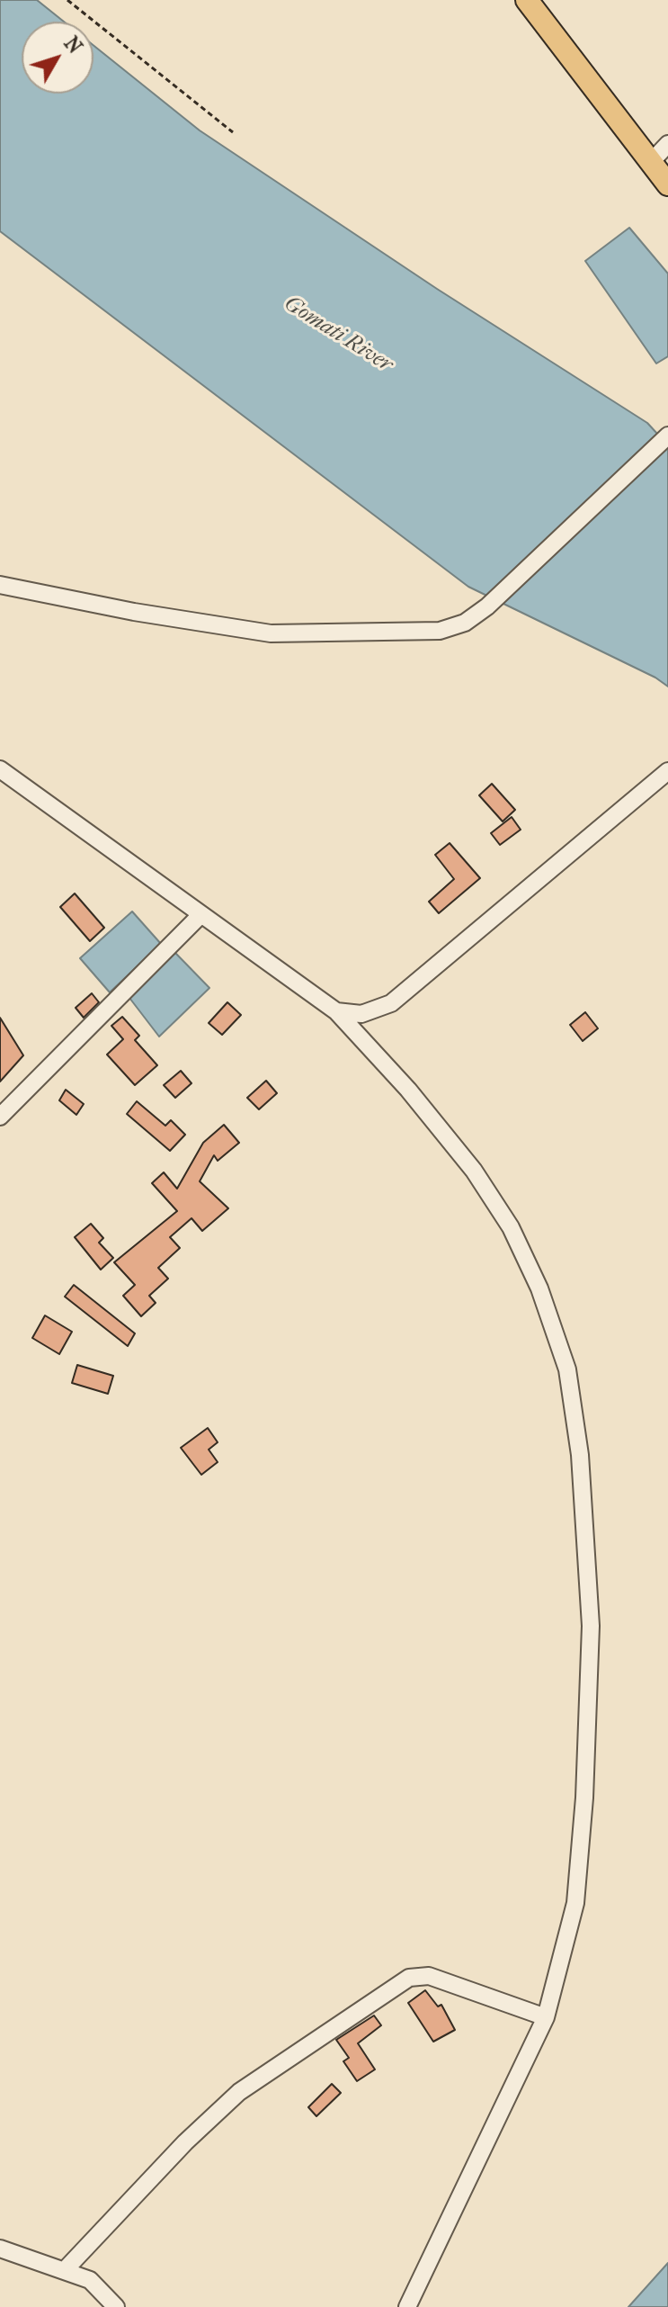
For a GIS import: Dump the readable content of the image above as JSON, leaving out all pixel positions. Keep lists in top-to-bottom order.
{
  "water": ["Gomati River"],
  "north": "top right"
}
